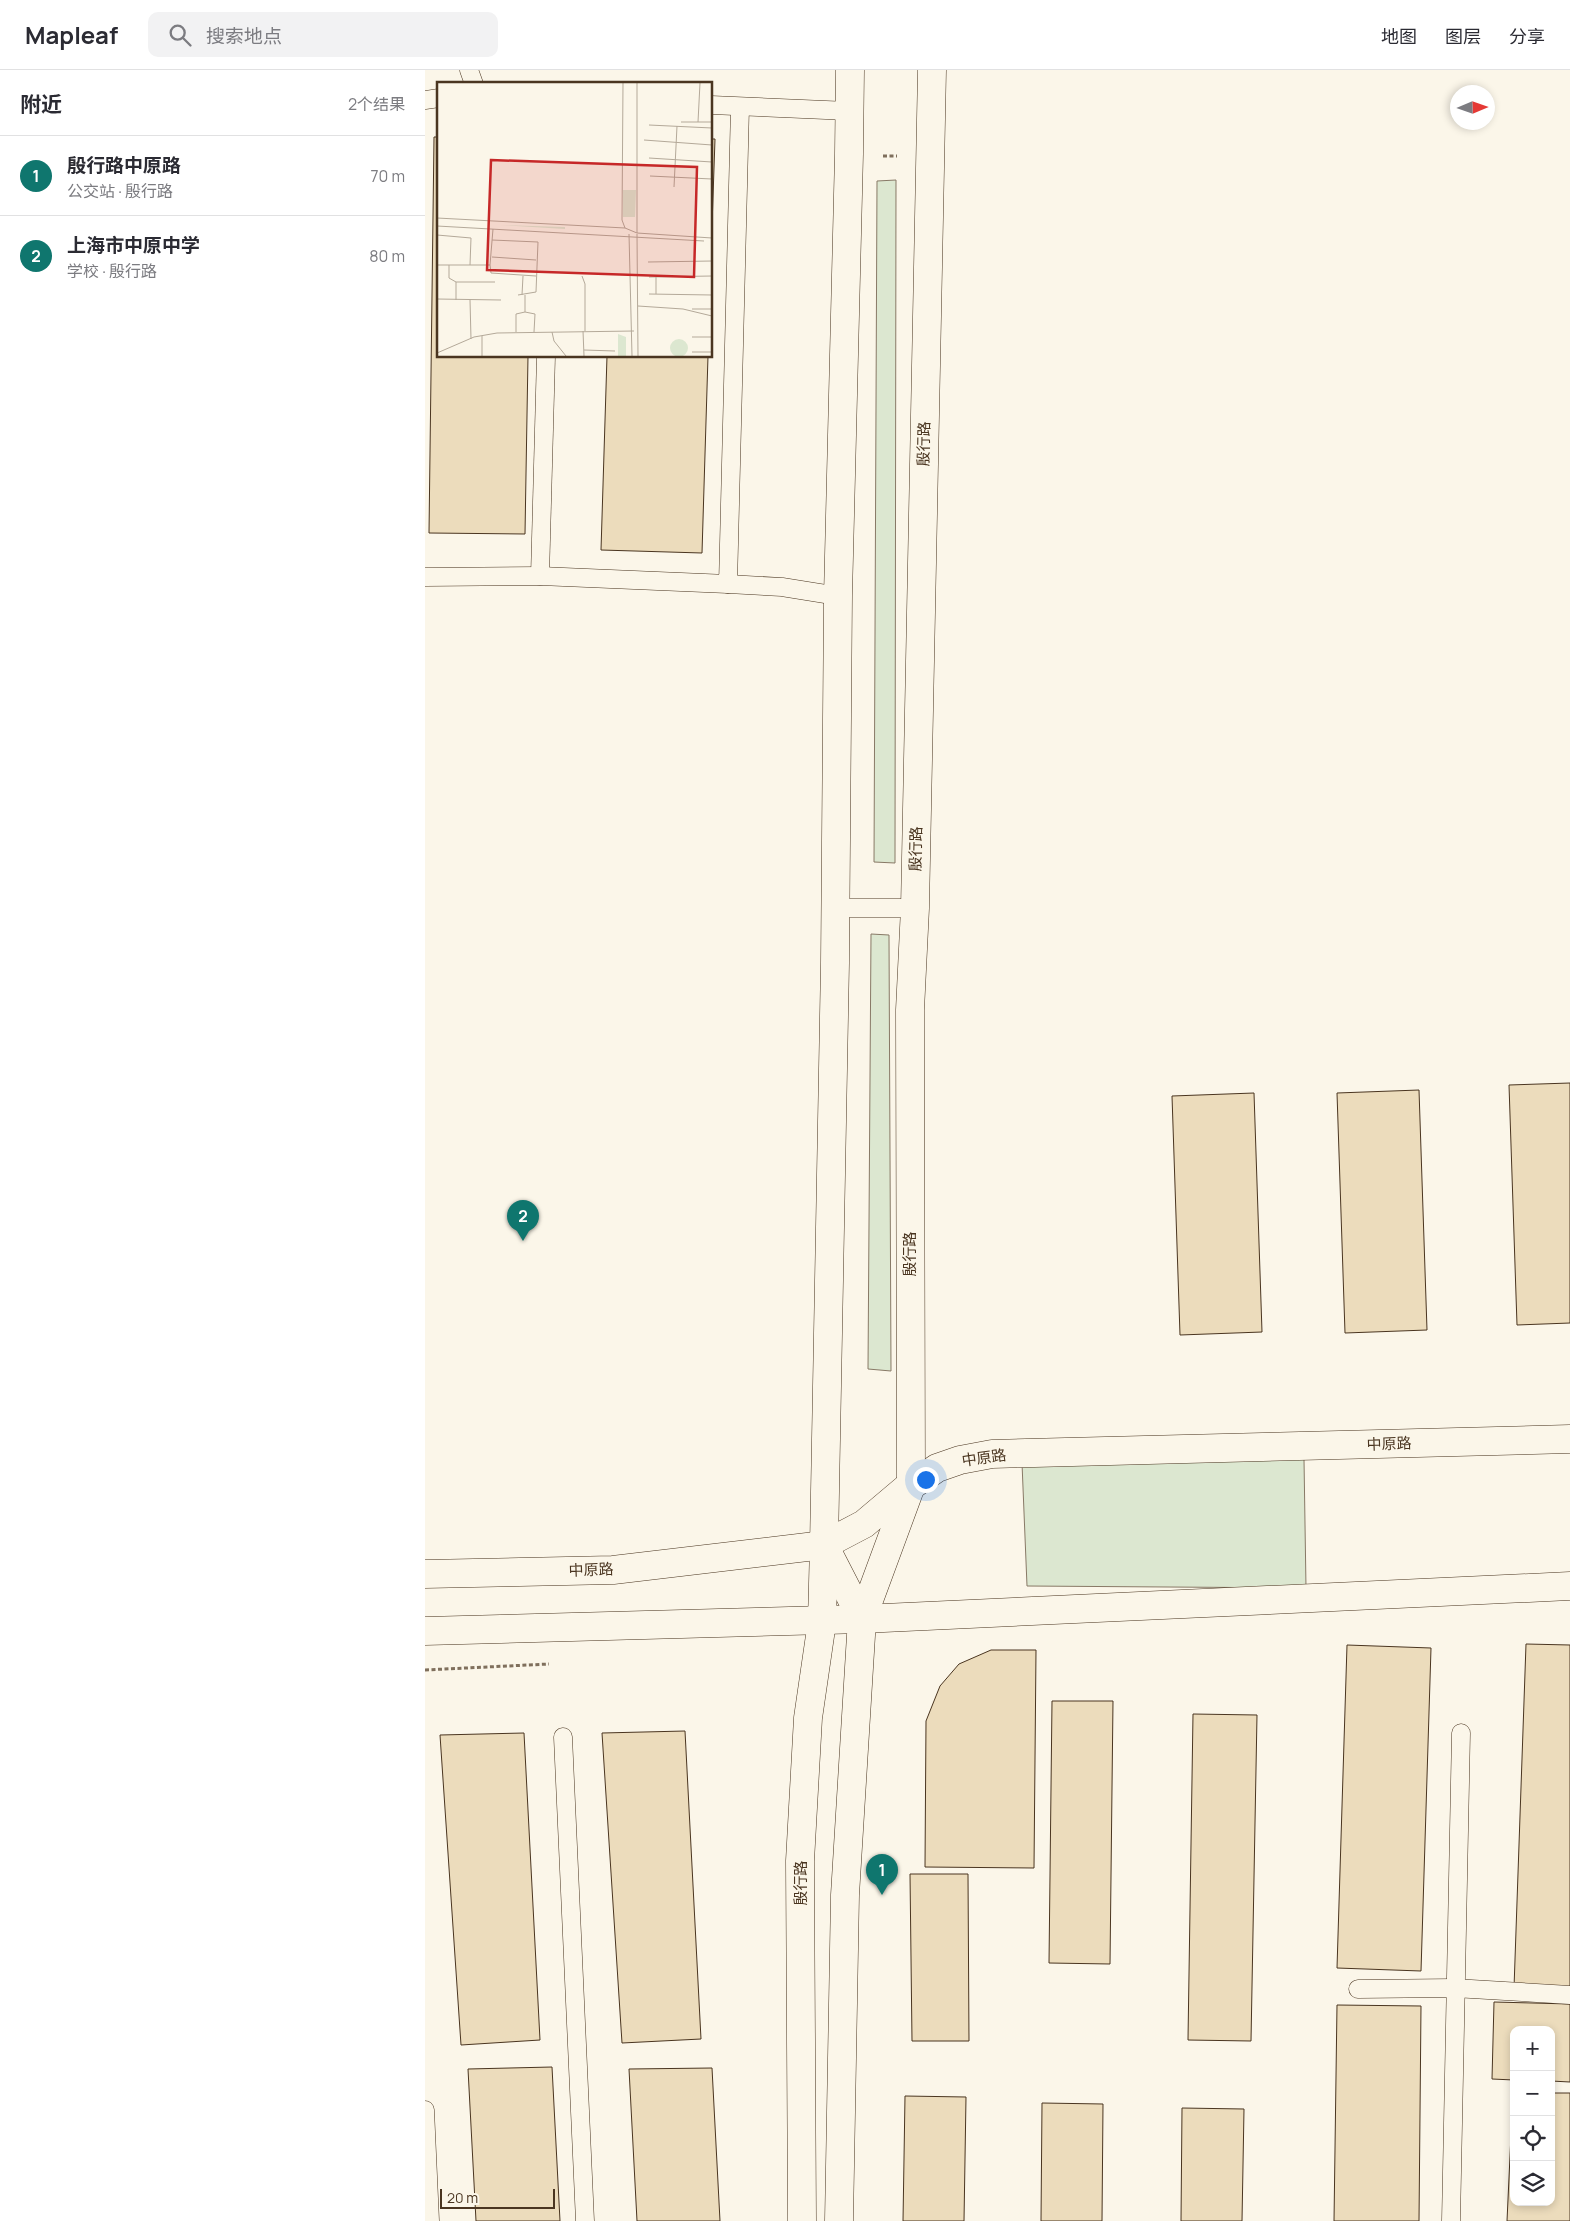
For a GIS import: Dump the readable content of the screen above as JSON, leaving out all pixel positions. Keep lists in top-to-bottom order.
{
  "streets": {
    "main road": ["殷行路", "中原路"]
  },
  "crossings": [
    ["殷行路", "中原路"]
  ],
  "scale_bar": "20 m",
  "north": "right",
  "page": {
    "header": "Mapleaf",
    "search": "搜索地点",
    "nav": ["地图", "图层", "分享"],
    "heading": ["附近", "2个结果"],
    "list": [
      {
        "mark": "1",
        "name": "殷行路中原路",
        "note": "公交站 · 殷行路",
        "value": "70 m"
      },
      {
        "mark": "2",
        "name": "上海市中原中学",
        "note": "学校 · 殷行路",
        "value": "80 m"
      }
    ],
    "pins": ["2", "1"],
    "map_buttons": ["+", "−"],
    "scale": "20 m"
  }
}
